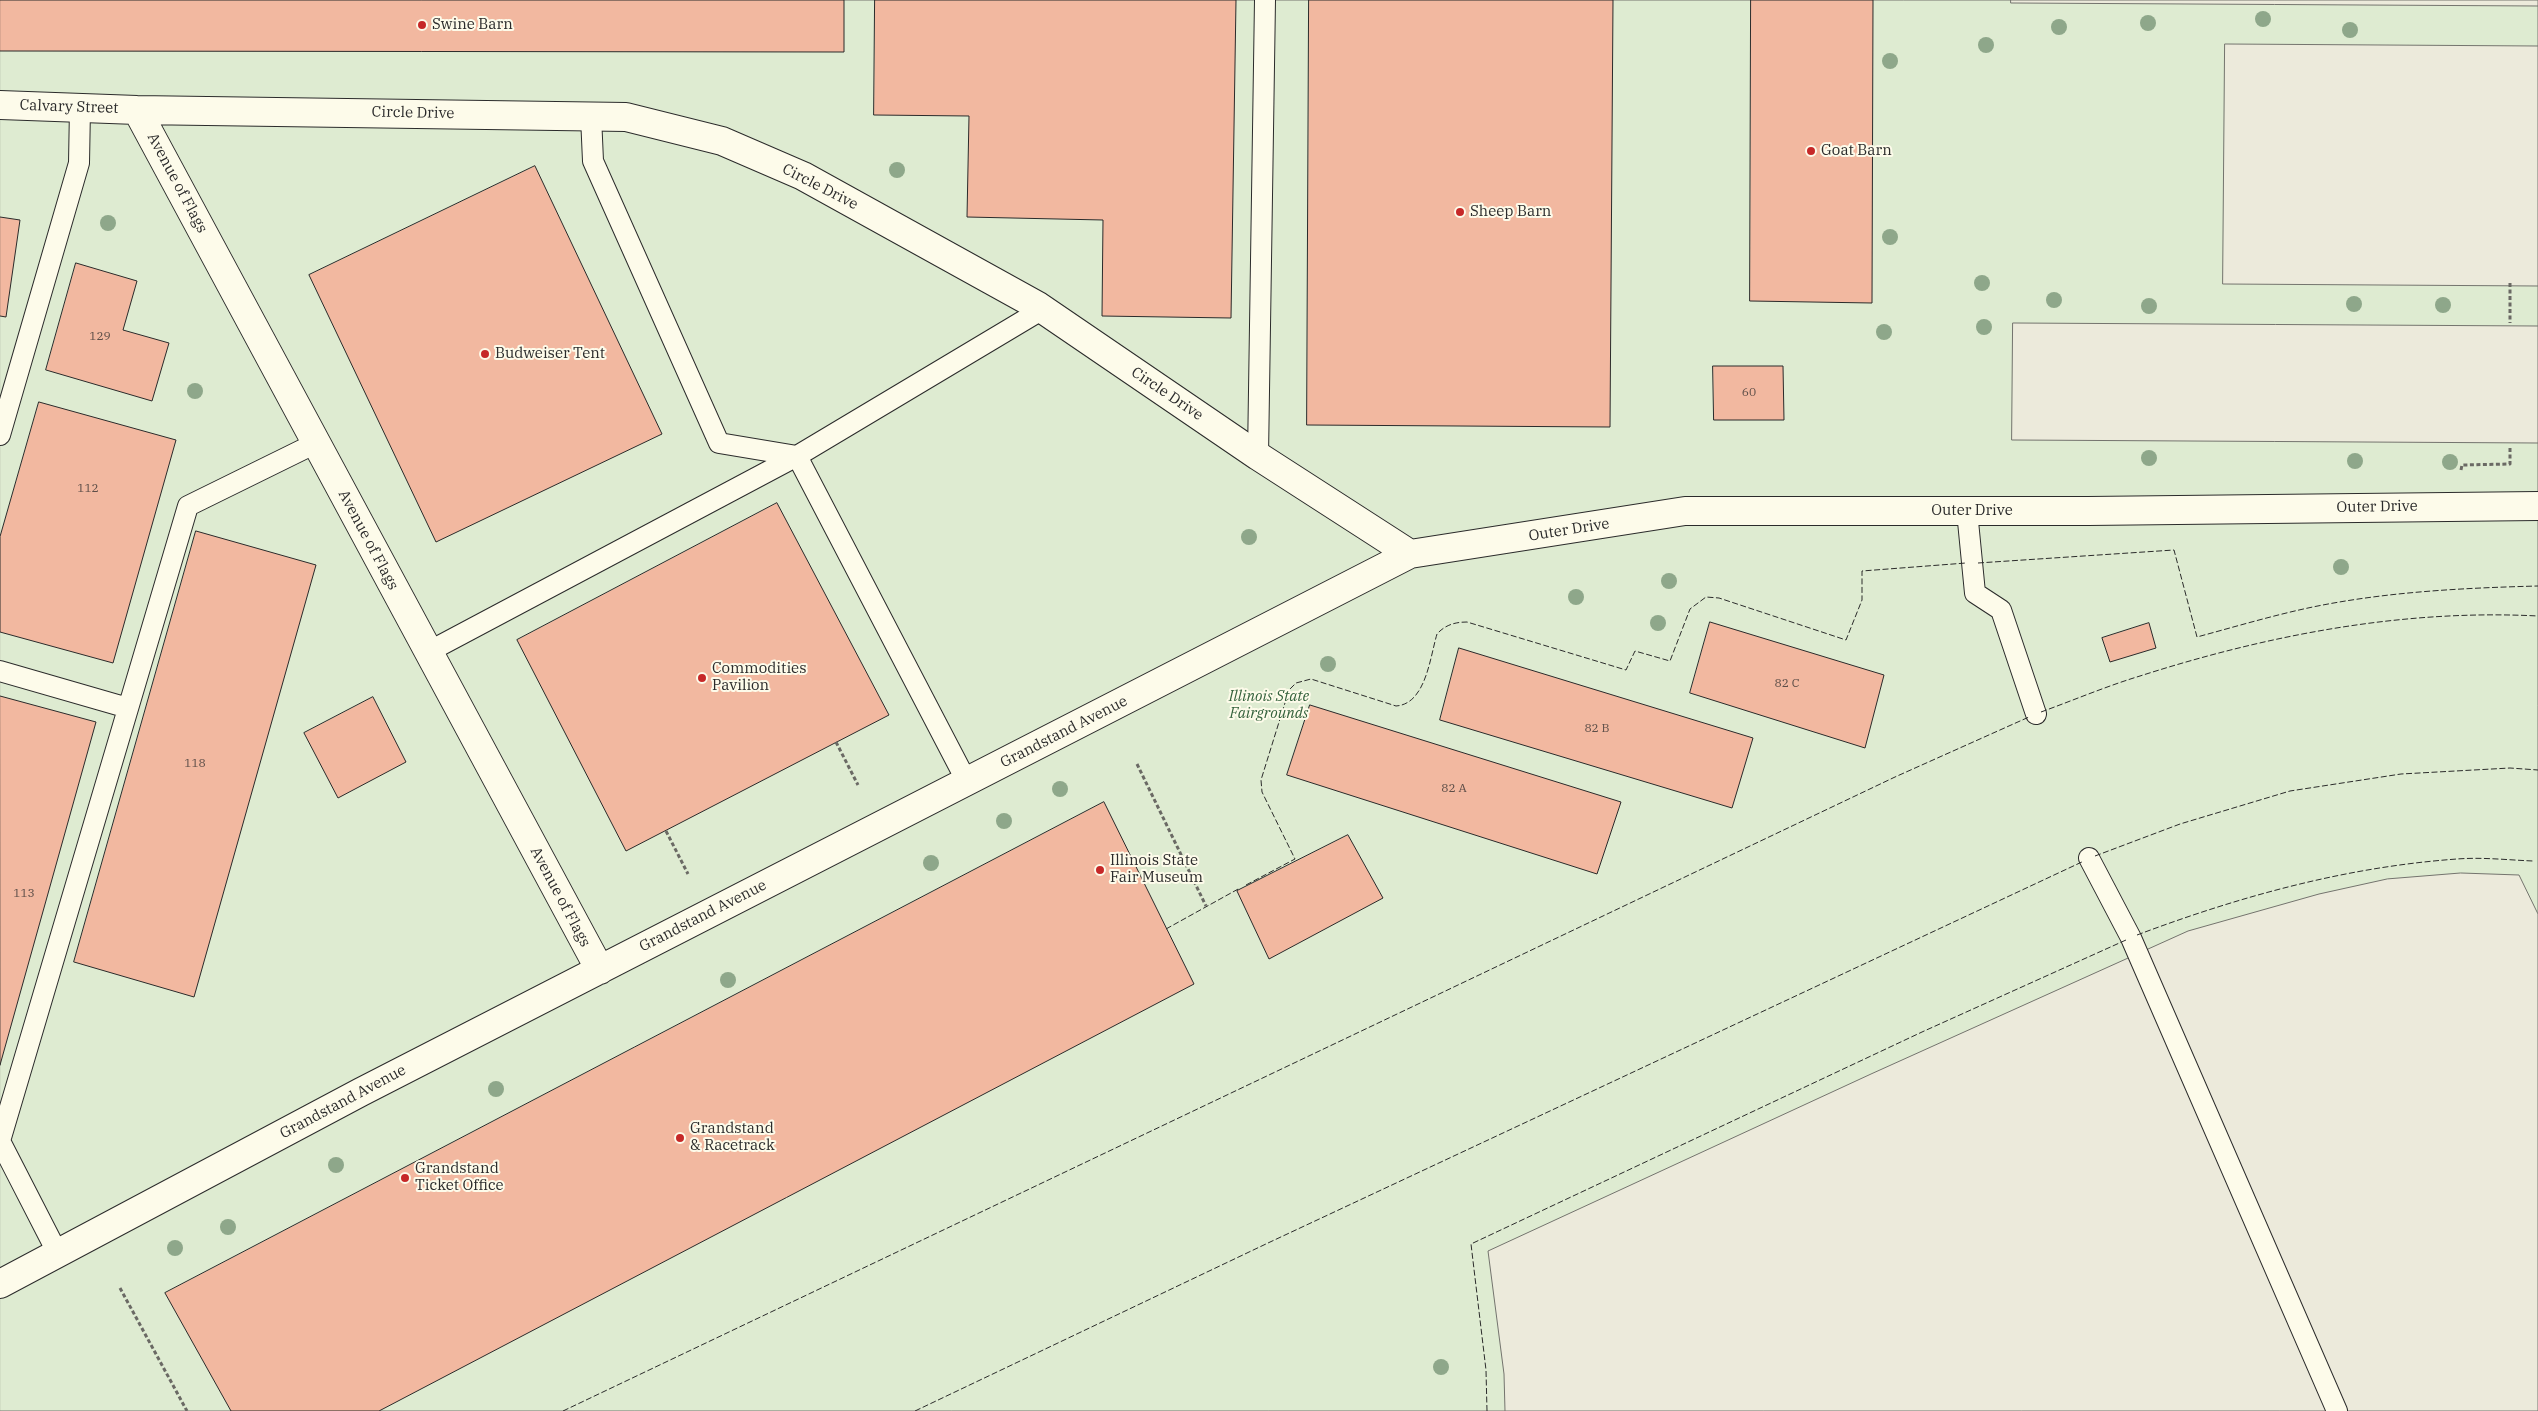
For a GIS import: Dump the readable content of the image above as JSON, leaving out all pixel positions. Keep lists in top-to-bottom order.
{
  "streets": {
    "street": [
      "Calvary Street",
      "Circle Drive",
      "Avenue of Flags",
      "Outer Drive",
      "Grandstand Avenue"
    ]
  },
  "crossings": [
    ["Calvary Street", "Circle Drive"],
    ["Calvary Street", "Avenue of Flags"],
    ["Circle Drive", "Avenue of Flags"],
    ["Circle Drive", "Outer Drive"],
    ["Circle Drive", "Grandstand Avenue"],
    ["Avenue of Flags", "Grandstand Avenue"],
    ["Outer Drive", "Grandstand Avenue"]
  ],
  "parks": ["Illinois State Fairgrounds"],
  "places": [
    "Swine Barn",
    "Goat Barn",
    "Sheep Barn",
    "Budweiser Tent",
    "Commodities Pavilion",
    "Illinois State Fair Museum",
    "Grandstand & Racetrack",
    "Grandstand Ticket Office"
  ],
  "house_numbers": [
    "129",
    "60",
    "112",
    "82 C",
    "82 B",
    "118",
    "82 A",
    "113"
  ]
}
